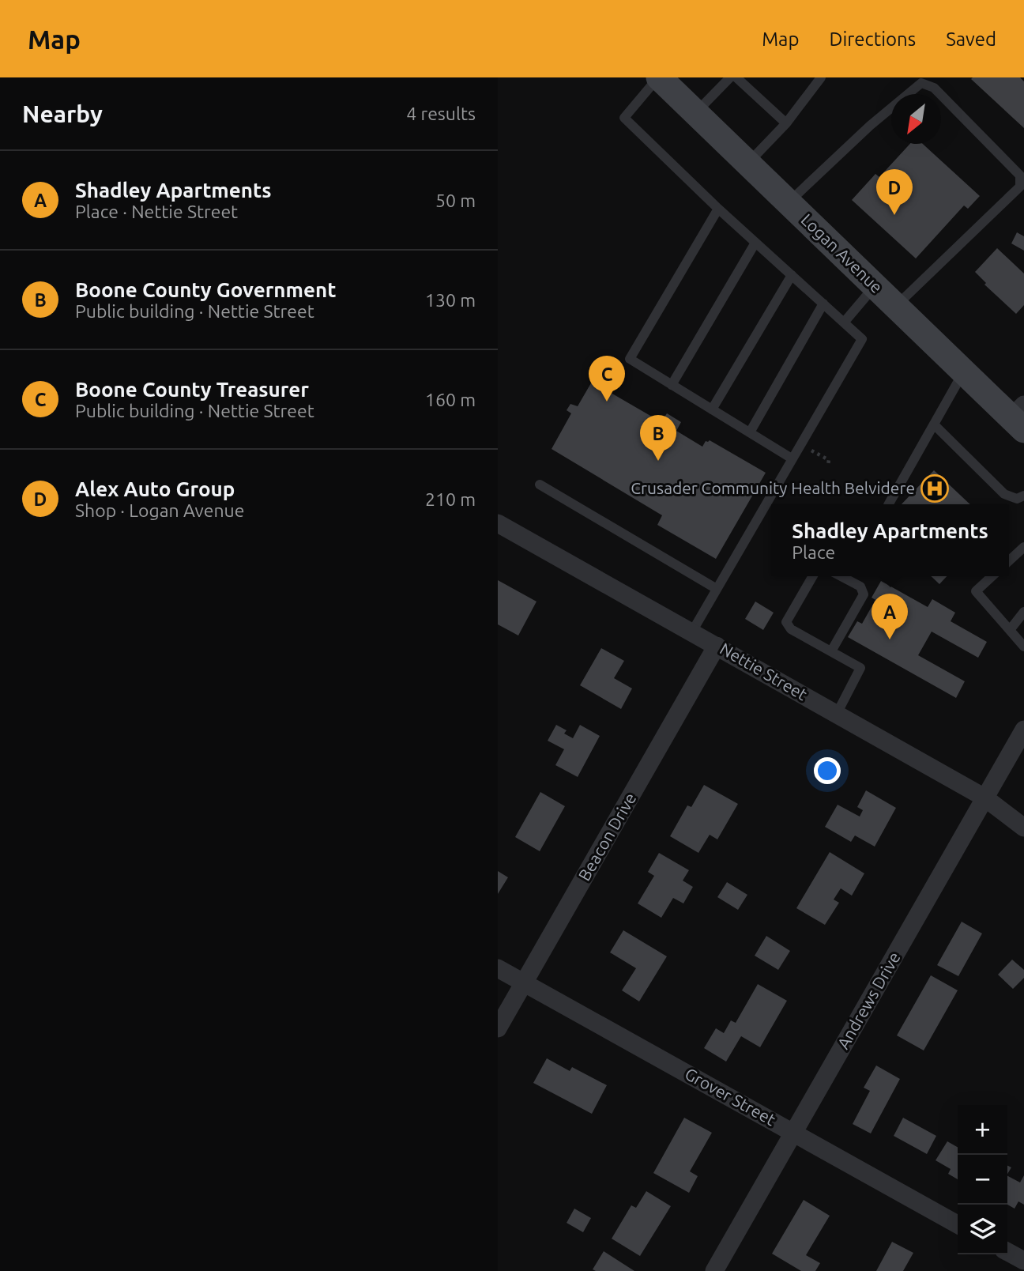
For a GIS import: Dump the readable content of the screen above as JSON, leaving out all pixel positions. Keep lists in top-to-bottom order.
{
  "streets": {
    "main road": ["Logan Avenue"],
    "street": [
      "Nettie Street",
      "Beacon Drive",
      "Andrews Drive",
      "Grover Street"
    ]
  },
  "crossings": [
    ["Nettie Street", "Beacon Drive"],
    ["Nettie Street", "Andrews Drive"],
    ["Beacon Drive", "Grover Street"],
    ["Andrews Drive", "Grover Street"]
  ],
  "places": {
    "hospital": ["Crusader Community Health Belvidere"]
  },
  "north": "bottom left",
  "page": {
    "header": "Map",
    "nav": ["Map", "Directions", "Saved"],
    "heading": ["Nearby", "4 results"],
    "list": [
      {
        "mark": "A",
        "name": "Shadley Apartments",
        "note": "Place · Nettie Street",
        "value": "50 m"
      },
      {
        "mark": "B",
        "name": "Boone County Government",
        "note": "Public building · Nettie Street",
        "value": "130 m"
      },
      {
        "mark": "C",
        "name": "Boone County Treasurer",
        "note": "Public building · Nettie Street",
        "value": "160 m"
      },
      {
        "mark": "D",
        "name": "Alex Auto Group",
        "note": "Shop · Logan Avenue",
        "value": "210 m"
      }
    ],
    "pins": [
      "D",
      "C",
      "B",
      "A"
    ],
    "popup": ["Shadley Apartments", "Place"],
    "map_buttons": ["+", "−"]
  }
}
